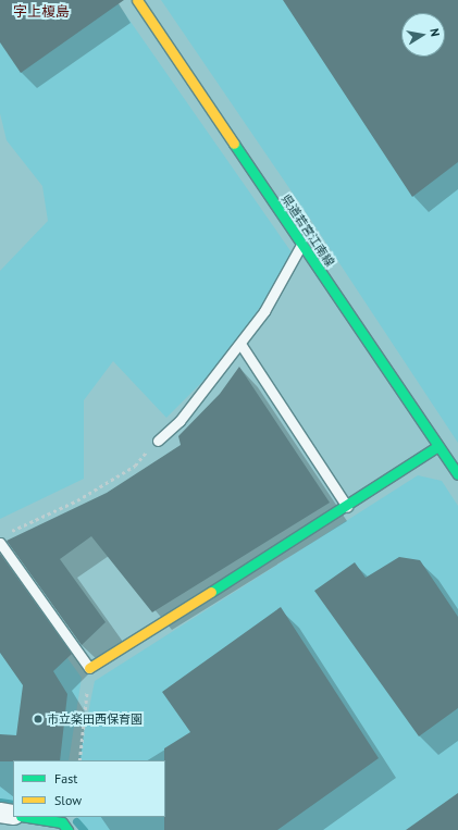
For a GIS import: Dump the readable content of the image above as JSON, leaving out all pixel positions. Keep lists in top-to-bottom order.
{
  "streets": {
    "main road": ["県道若宮江南線"]
  },
  "districts": ["字上榎島"],
  "places": ["市立楽田西保育園"],
  "legend": ["Fast", "Slow"],
  "north": "right"
}
